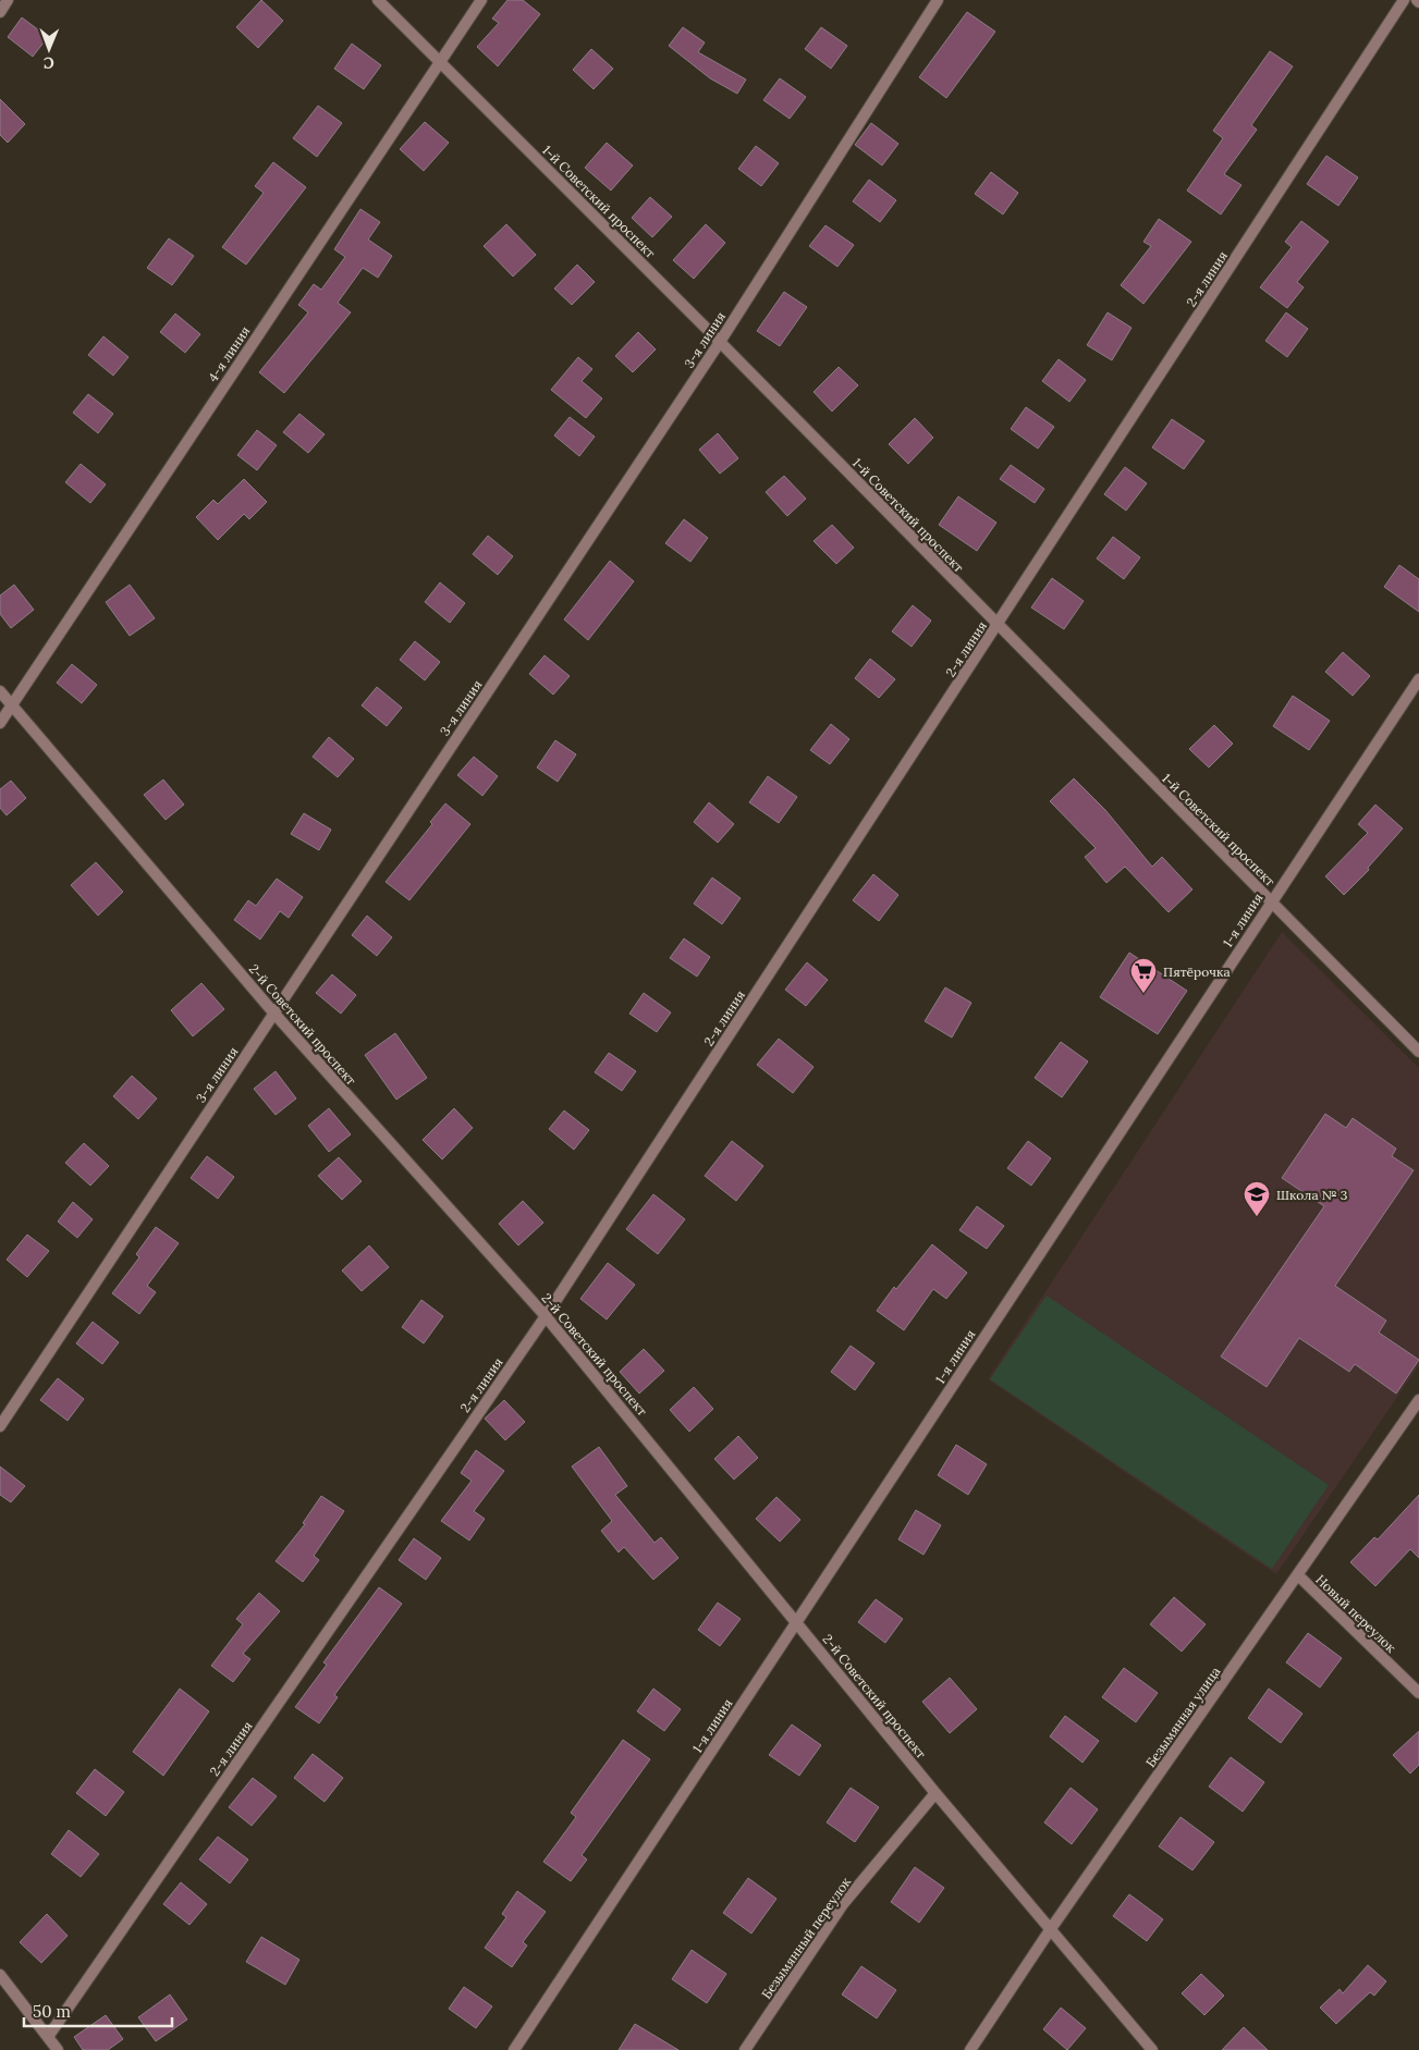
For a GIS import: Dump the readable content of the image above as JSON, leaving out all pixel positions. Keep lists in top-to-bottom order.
{
  "streets": {
    "street": [
      "1-й Советский проспект",
      "2-я линия",
      "3-я линия",
      "4-я линия",
      "1-я линия",
      "2-й Советский проспект",
      "Новый переулок",
      "Безымянная улица",
      "Безымянный переулок"
    ]
  },
  "crossings": [
    ["1-й Советский проспект", "2-я линия"],
    ["1-й Советский проспект", "3-я линия"],
    ["1-й Советский проспект", "4-я линия"],
    ["1-й Советский проспект", "1-я линия"],
    ["2-я линия", "2-й Советский проспект"],
    ["3-я линия", "2-й Советский проспект"],
    ["4-я линия", "2-й Советский проспект"],
    ["1-я линия", "2-й Советский проспект"],
    ["2-й Советский проспект", "Безымянная улица"],
    ["2-й Советский проспект", "Безымянный переулок"],
    ["Новый переулок", "Безымянная улица"]
  ],
  "places": {
    "supermarket": ["Пятёрочка"],
    "school or university": ["Школа № 3"]
  },
  "scale_bar": "50 m",
  "north": "bottom"
}
